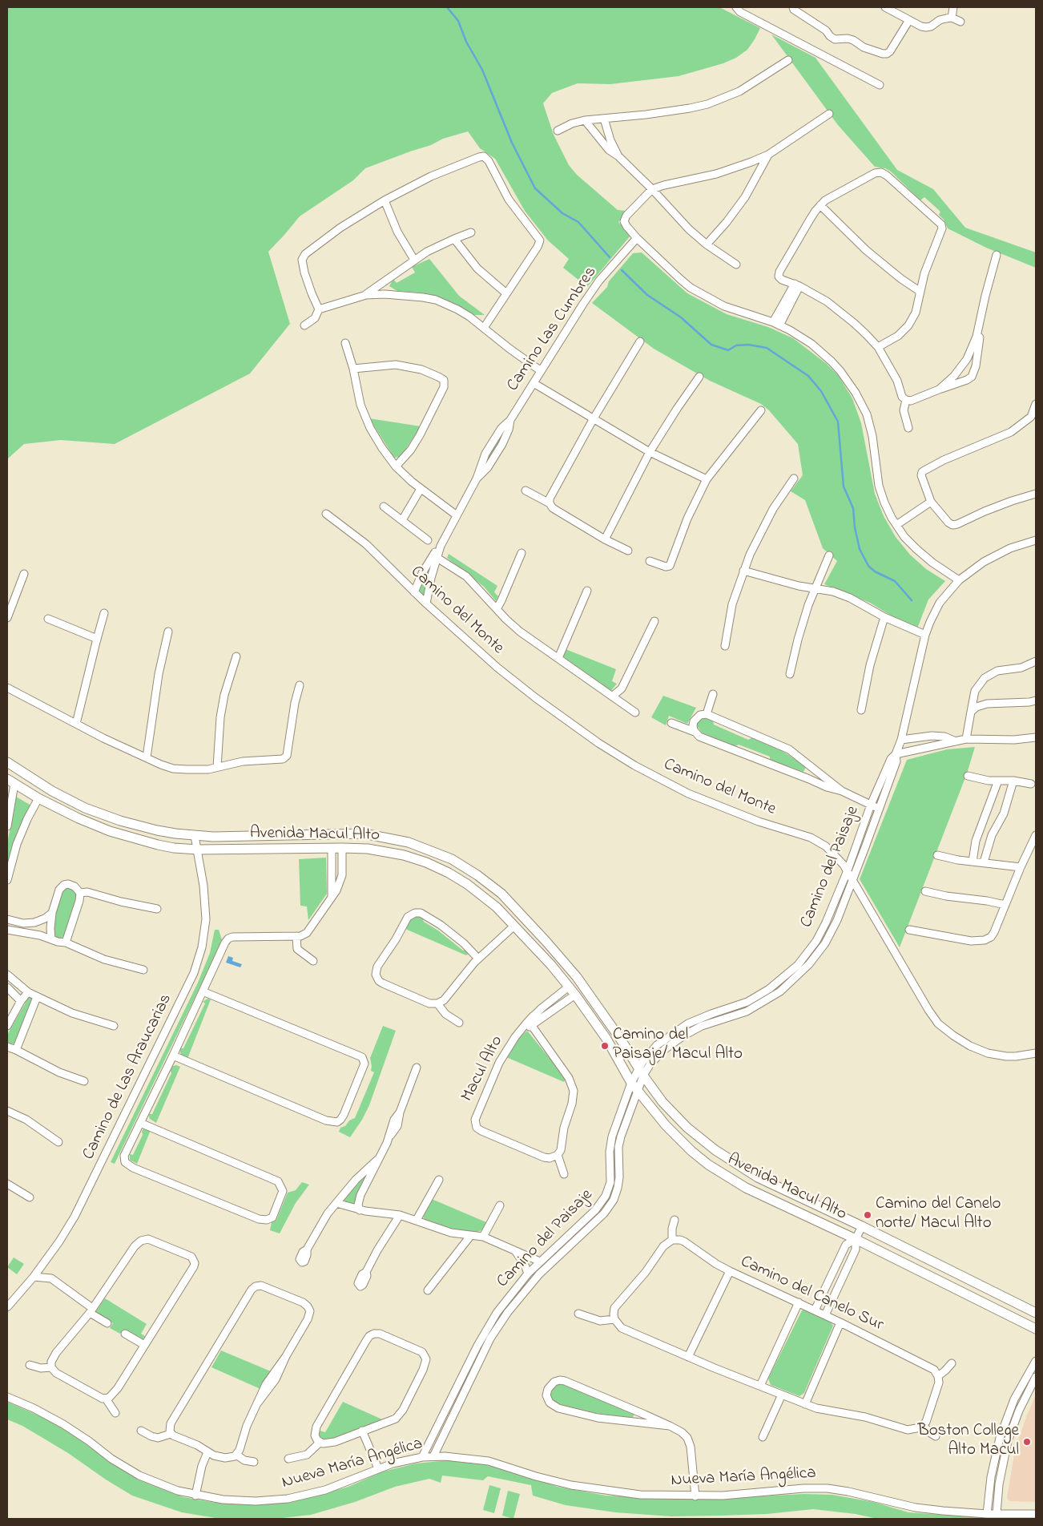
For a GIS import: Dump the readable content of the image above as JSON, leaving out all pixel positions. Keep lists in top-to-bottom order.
{
  "streets": {
    "street": [
      "Camino Las Cumbres",
      "Camino del Monte",
      "Avenida Macul Alto",
      "Camino del Paisaje",
      "Macul Alto",
      "Camino de Las Araucarias",
      "Camino del Canelo Sur",
      "Nueva María Angélica"
    ]
  },
  "crossings": [
    ["Camino Las Cumbres", "Camino del Monte"],
    ["Camino del Monte", "Camino del Paisaje"],
    ["Avenida Macul Alto", "Camino del Paisaje"],
    ["Avenida Macul Alto", "Macul Alto"],
    ["Avenida Macul Alto", "Camino de Las Araucarias"],
    ["Camino del Paisaje", "Nueva María Angélica"]
  ],
  "places": ["Camino del Paisaje/ Macul Alto", "Camino del Canelo norte/ Macul Alto", "Boston College Alto Macul"]
}
